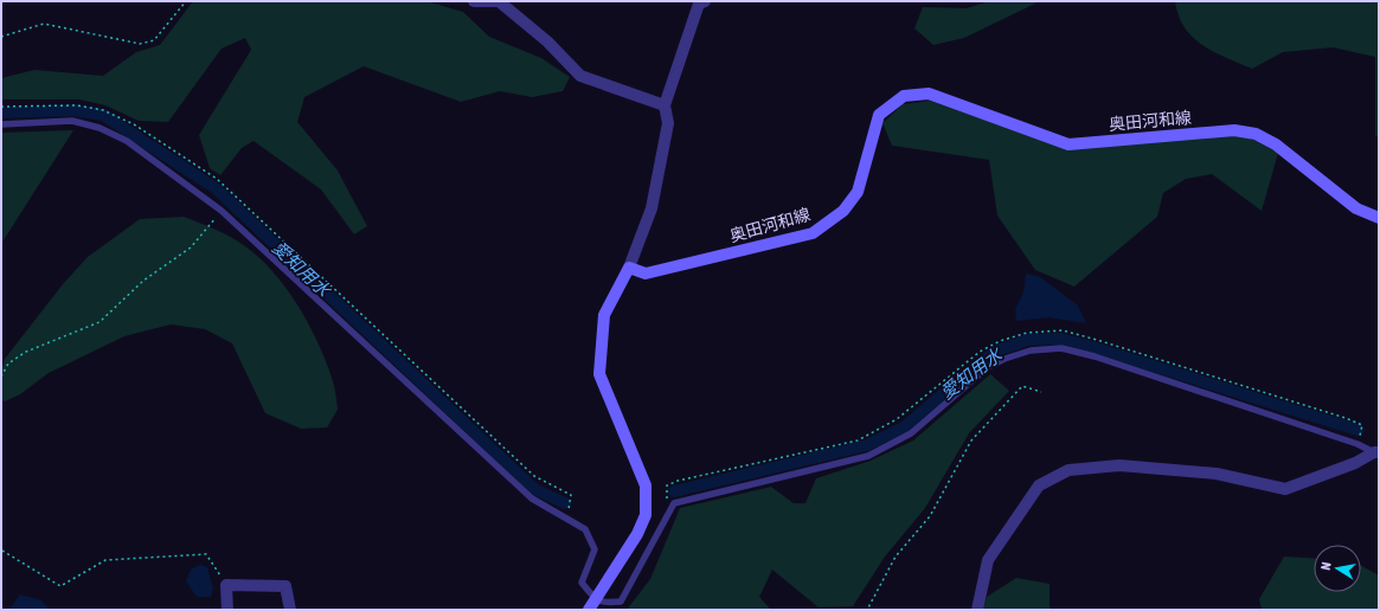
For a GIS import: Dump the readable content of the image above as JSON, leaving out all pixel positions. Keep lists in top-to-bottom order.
{
  "streets": {
    "main road": ["奥田河和線"]
  },
  "water": ["愛知用水"],
  "north": "left"
}
